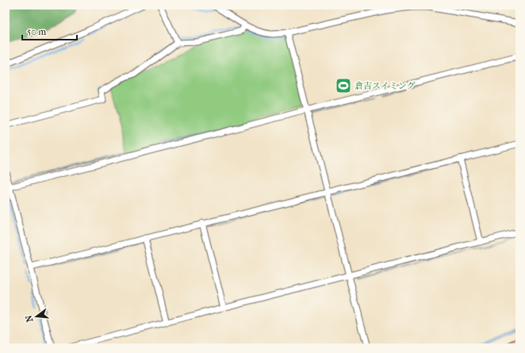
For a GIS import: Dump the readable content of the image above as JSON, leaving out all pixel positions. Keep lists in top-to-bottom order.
{
  "places": {
    "sports": ["倉吉スイミング"]
  },
  "scale_bar": "50 m",
  "north": "left"
}
